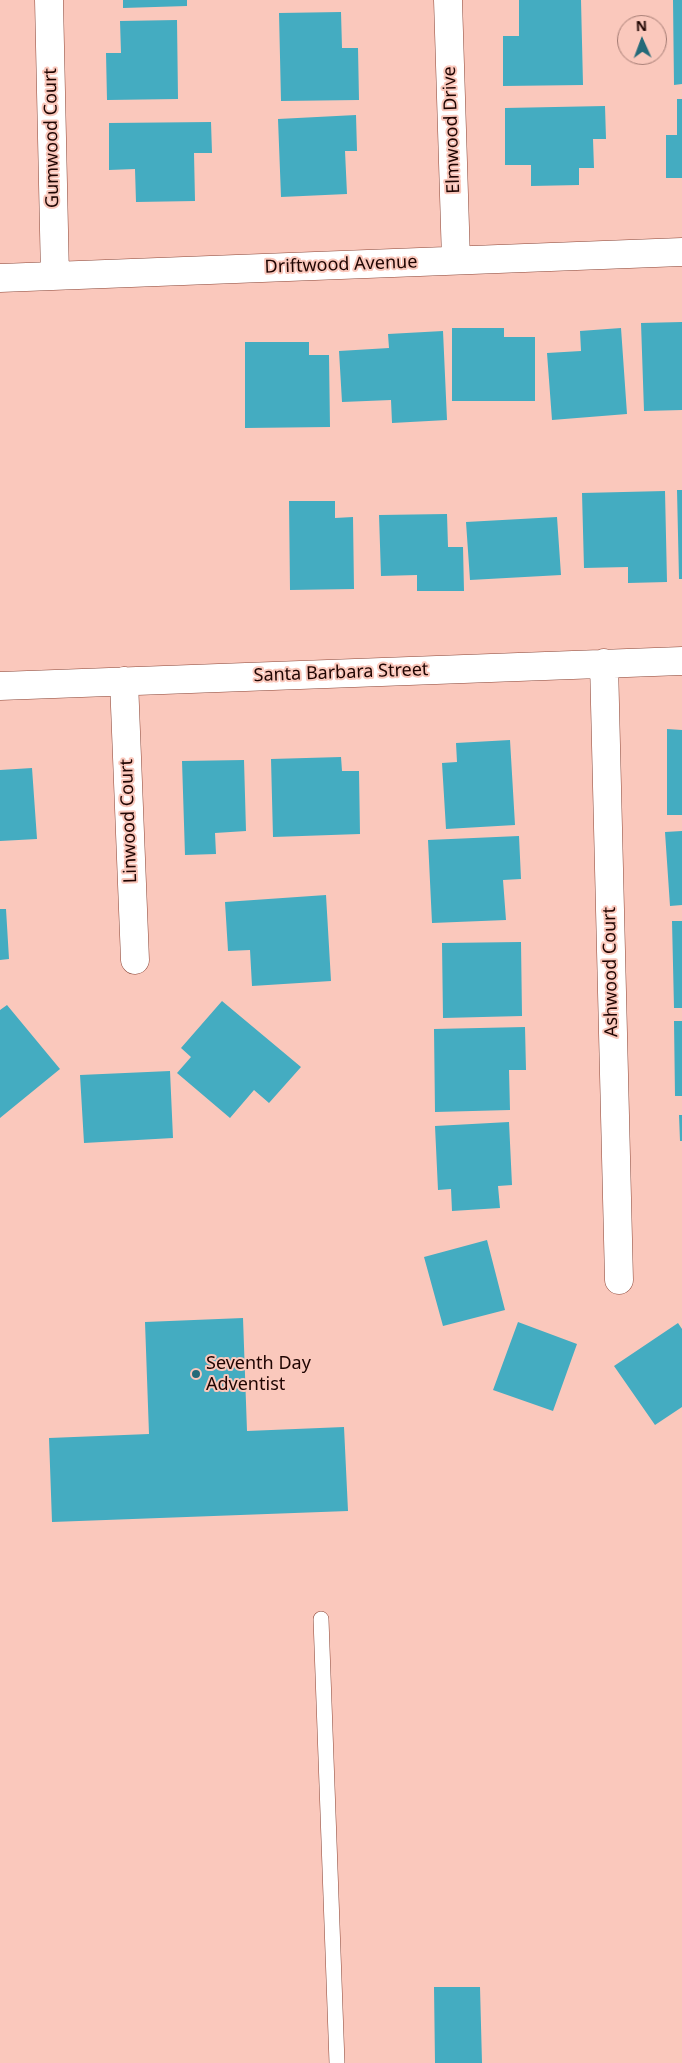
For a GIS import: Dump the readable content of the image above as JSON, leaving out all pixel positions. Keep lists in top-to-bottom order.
{
  "streets": {
    "street": [
      "Elmwood Drive",
      "Gumwood Court",
      "Driftwood Avenue",
      "Santa Barbara Street",
      "Linwood Court",
      "Ashwood Court"
    ]
  },
  "crossings": [
    ["Elmwood Drive", "Driftwood Avenue"],
    ["Gumwood Court", "Driftwood Avenue"],
    ["Santa Barbara Street", "Linwood Court"],
    ["Santa Barbara Street", "Ashwood Court"]
  ],
  "places": ["Seventh Day Adventist"],
  "north": "top"
}
